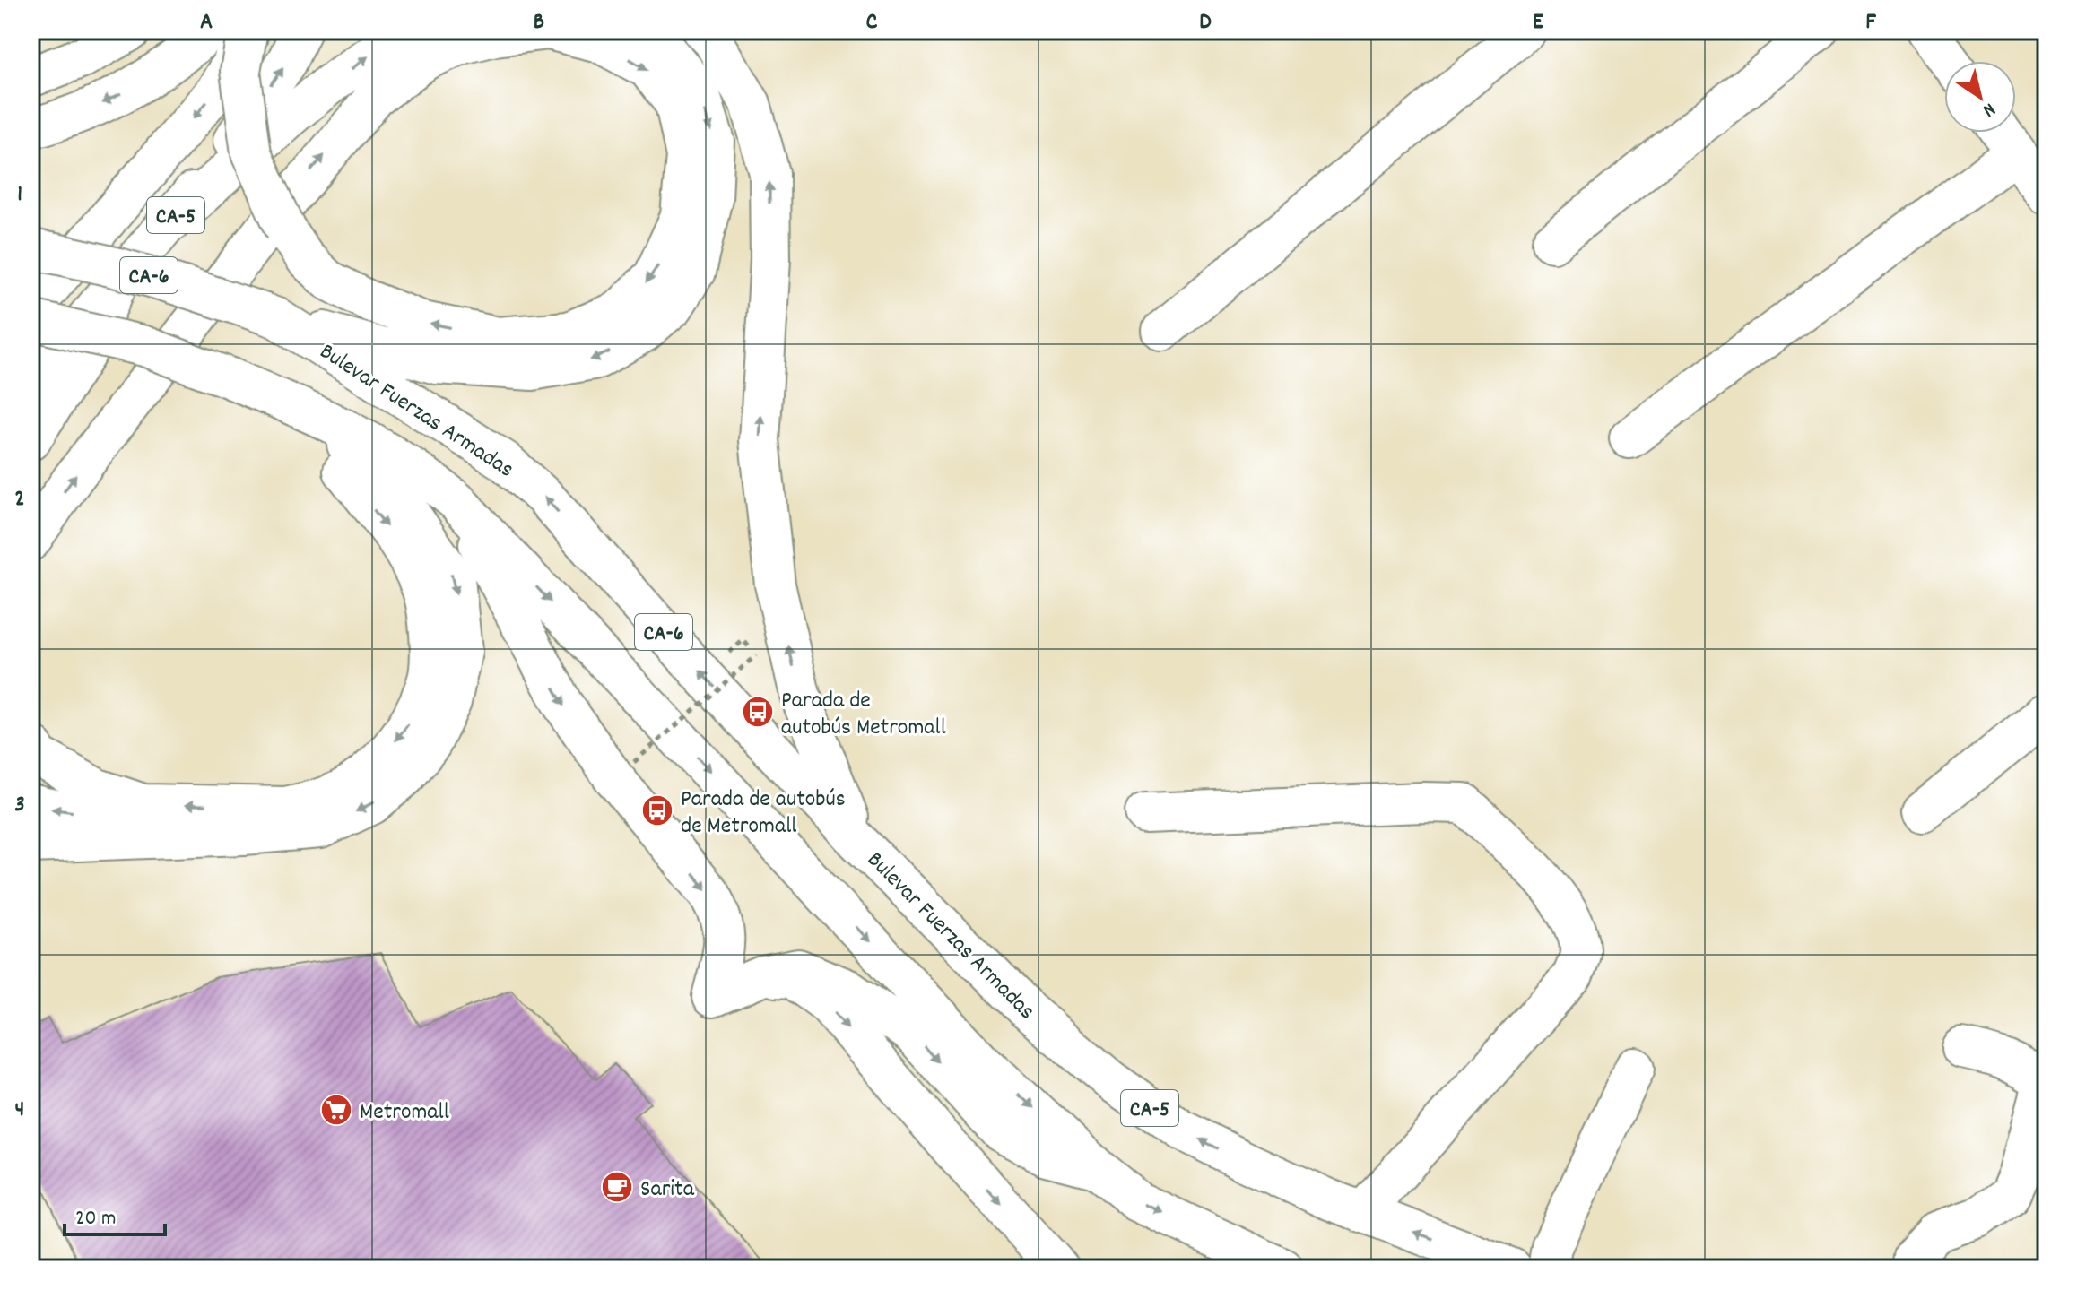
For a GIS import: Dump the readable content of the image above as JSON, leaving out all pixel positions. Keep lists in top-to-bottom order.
{
  "streets": {
    "main road": ["CA-5", "CA-6", "Bulevar Fuerzas Armadas"]
  },
  "places": {
    "bus stop": ["Parada de autobús Metromall", "Parada de autobús de Metromall"],
    "supermarket": ["Metromall"],
    "cafe": ["Sarita"]
  },
  "scale_bar": "20 m",
  "north": "bottom right",
  "grid": {
    "columns": [
      "A",
      "B",
      "C",
      "D",
      "E",
      "F"
    ],
    "rows": [
      "1",
      "2",
      "3",
      "4"
    ]
  }
}
